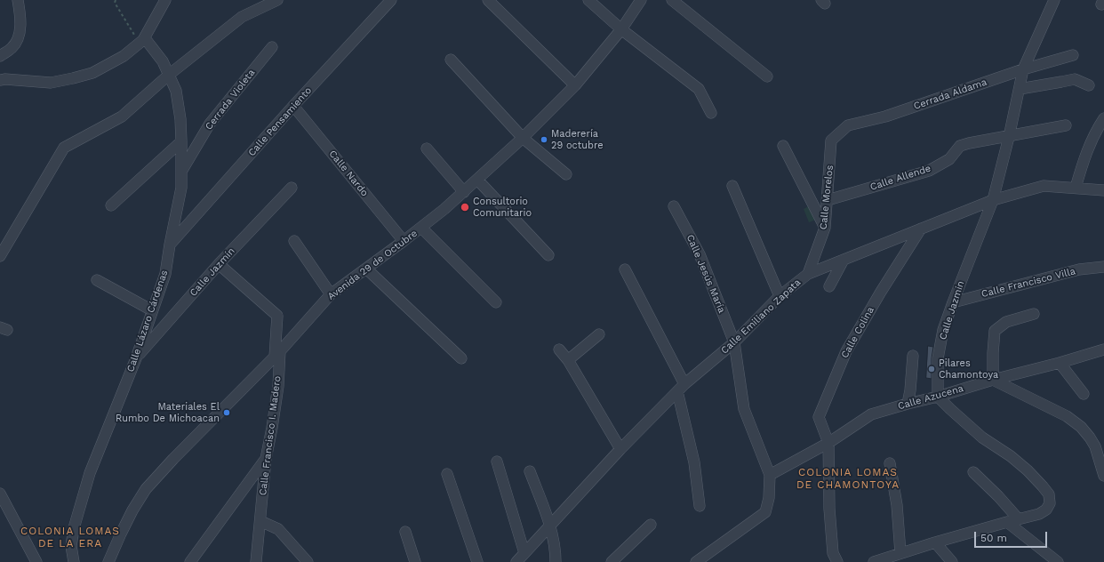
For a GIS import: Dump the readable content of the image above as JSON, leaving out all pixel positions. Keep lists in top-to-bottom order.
{
  "streets": {
    "street": [
      "Cerrada Aldama",
      "Cerrada Violeta",
      "Calle Pensamiento",
      "Calle Nardo",
      "Calle Allende",
      "Calle Morelos",
      "Avenida 29 de Octubre",
      "Calle Jazmín",
      "Calle Jesús María",
      "Calle Francisco Villa",
      "Calle Emiliano Zapata",
      "Calle Lázaro Cárdenas",
      "Calle Colina",
      "Calle Azucena",
      "Calle Francisco I. Madero"
    ]
  },
  "crossings": [
    ["Cerrada Aldama", "Calle Morelos"],
    ["Cerrada Aldama", "Calle Jazmín"],
    ["Cerrada Violeta", "Calle Lázaro Cárdenas"],
    ["Calle Pensamiento", "Calle Nardo"],
    ["Calle Pensamiento", "Calle Lázaro Cárdenas"],
    ["Calle Nardo", "Avenida 29 de Octubre"],
    ["Calle Allende", "Calle Morelos"],
    ["Calle Allende", "Calle Jazmín"],
    ["Calle Morelos", "Calle Emiliano Zapata"],
    ["Avenida 29 de Octubre", "Calle Francisco I. Madero"],
    ["Calle Jazmín", "Calle Francisco Villa"],
    ["Calle Jazmín", "Calle Emiliano Zapata"],
    ["Calle Jazmín", "Calle Lázaro Cárdenas"],
    ["Calle Jazmín", "Calle Azucena"],
    ["Calle Jazmín", "Calle Francisco I. Madero"],
    ["Calle Jesús María", "Calle Emiliano Zapata"],
    ["Calle Jesús María", "Calle Azucena"],
    ["Calle Emiliano Zapata", "Calle Colina"],
    ["Calle Colina", "Calle Azucena"]
  ],
  "districts": ["COLONIA LOMAS DE CHAMONTOYA", "COLONIA LOMAS DE LA ERA"],
  "places": [
    "Maderería 29 octubre",
    "Consultorio Comunitario",
    "Pilares Chamontoya",
    "Materiales El Rumbo De Michoacan"
  ],
  "scale_bar": "50 m"
}
